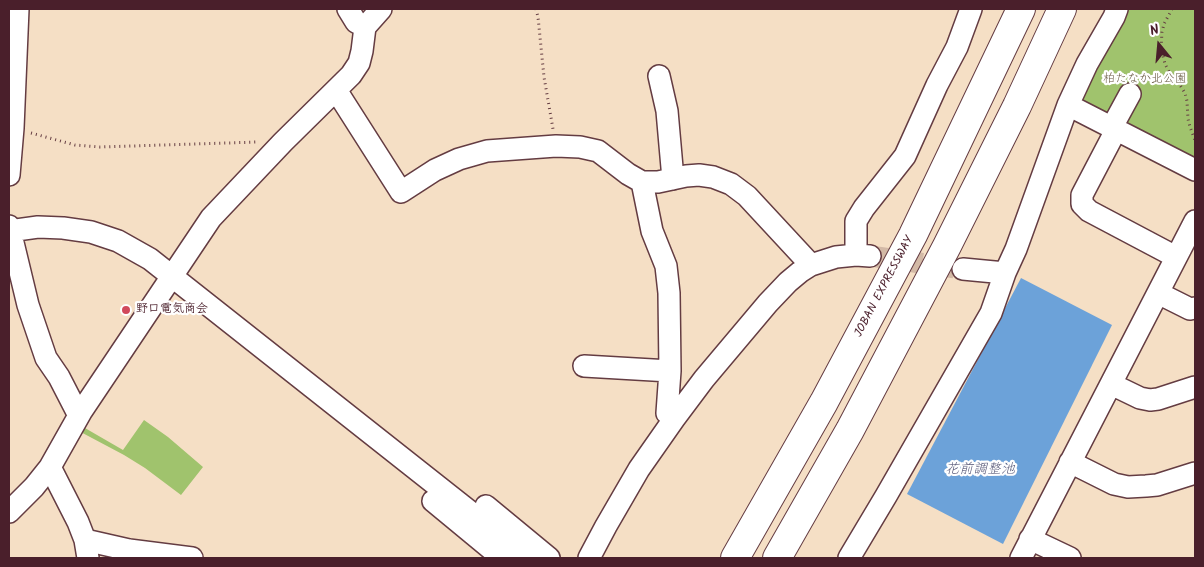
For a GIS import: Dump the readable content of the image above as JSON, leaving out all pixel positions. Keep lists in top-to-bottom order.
{
  "streets": {
    "highway": ["JOBAN EXPRESSWAY"]
  },
  "water": ["花前調整池"],
  "parks": ["柏たなか北公園"],
  "places": ["野口電気商会"],
  "north": "top"
}
